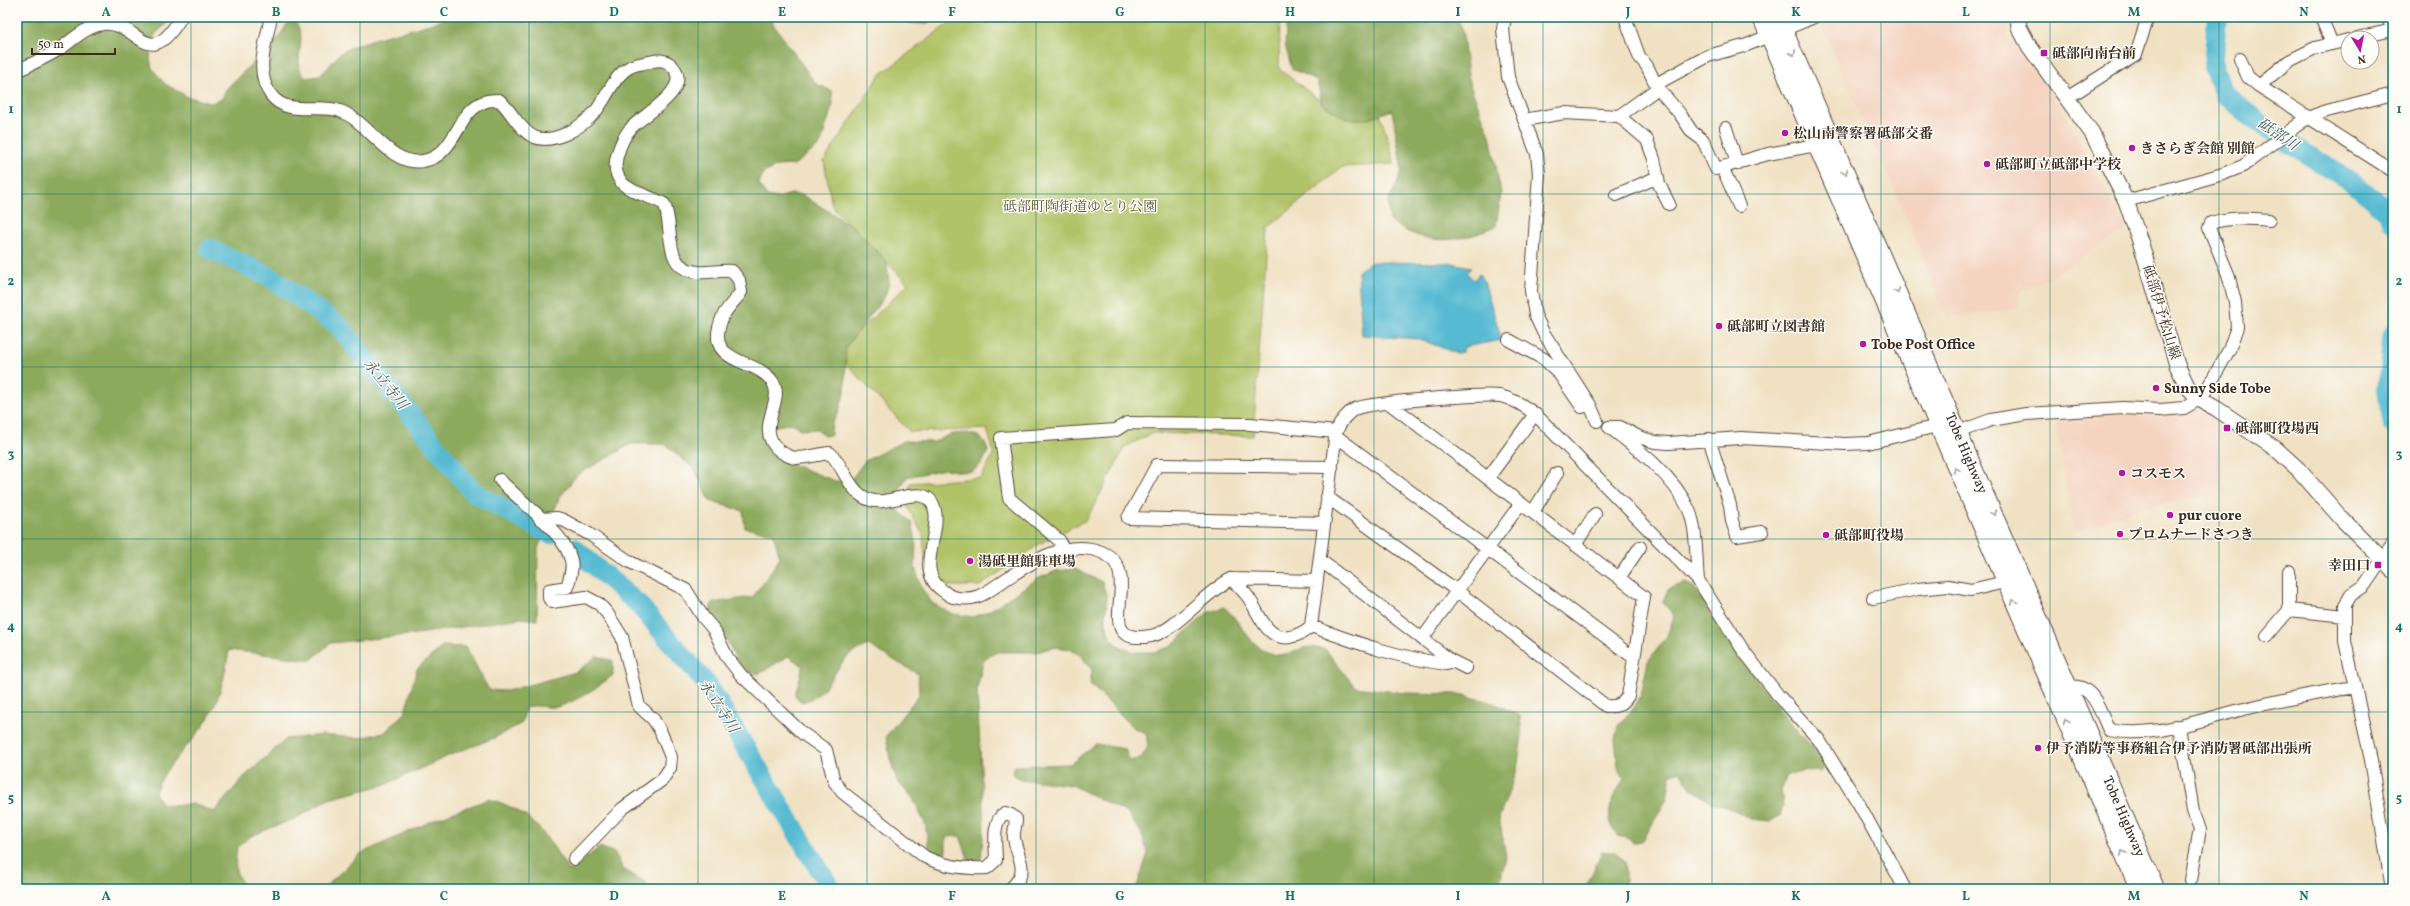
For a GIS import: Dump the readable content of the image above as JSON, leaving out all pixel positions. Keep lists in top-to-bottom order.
{
  "streets": {
    "highway": ["Tobe Highway"],
    "main road": ["砥部伊予松山線"]
  },
  "water": ["砥部川", "永立寺川"],
  "parks": ["砥部町陶街道ゆとり公園"],
  "places": {
    "transit": ["砥部向南台前", "砥部町役場西", "幸田口"],
    "other": [
      "松山南警察署砥部交番",
      "きさらぎ会館 別館",
      "砥部町立砥部中学校",
      "砥部町立図書館",
      "Tobe Post Office",
      "Sunny Side Tobe",
      "コスモス",
      "pur cuore",
      "プロムナードさつき",
      "砥部町役場",
      "湯砥里館駐車場",
      "伊予消防等事務組合伊予消防署砥部出張所"
    ]
  },
  "scale_bar": "50 m",
  "north": "bottom",
  "grid": {
    "columns": [
      "A",
      "B",
      "C",
      "D",
      "E",
      "F",
      "G",
      "H",
      "I",
      "J",
      "K",
      "L",
      "M",
      "N"
    ],
    "rows": [
      "1",
      "2",
      "3",
      "4",
      "5"
    ]
  }
}
